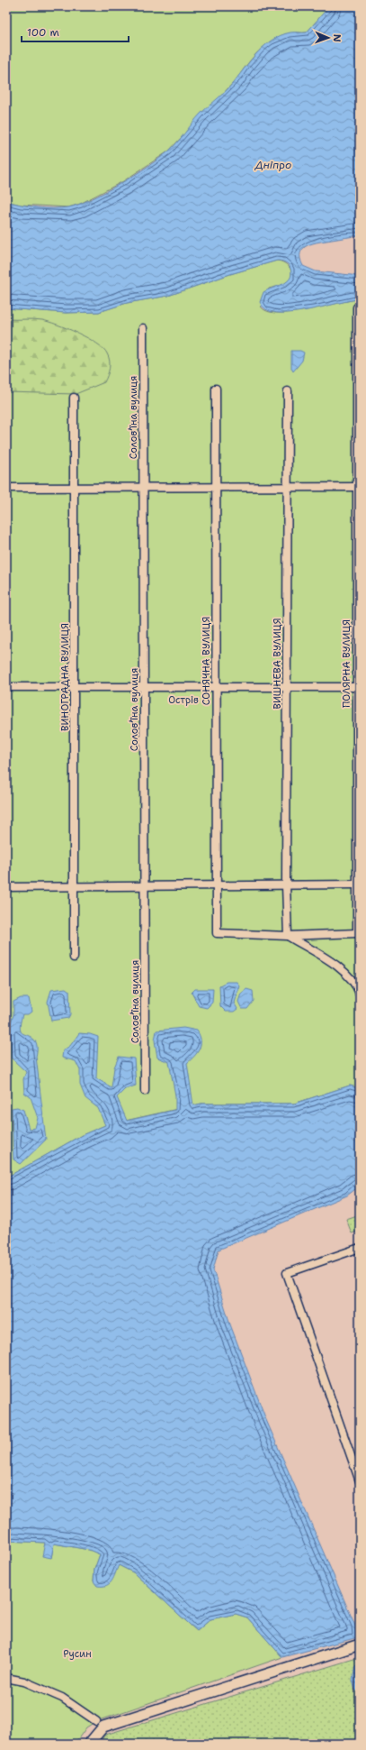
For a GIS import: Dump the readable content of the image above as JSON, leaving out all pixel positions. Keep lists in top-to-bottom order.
{
  "streets": {
    "street": [
      "Соловʼїна вулиця",
      "СОНЯЧНА ВУЛИЦЯ",
      "ВИШНЕВА ВУЛИЦЯ",
      "ПОЛЯРНА ВУЛИЦЯ",
      "ВИНОГРАДНА ВУЛИЦЯ"
    ]
  },
  "crossings": [
    ["СОНЯЧНА ВУЛИЦЯ", "ВИШНЕВА ВУЛИЦЯ"]
  ],
  "water": ["Дніпро"],
  "parks": ["Острів", "Русин"],
  "scale_bar": "100 m",
  "north": "right"
}
